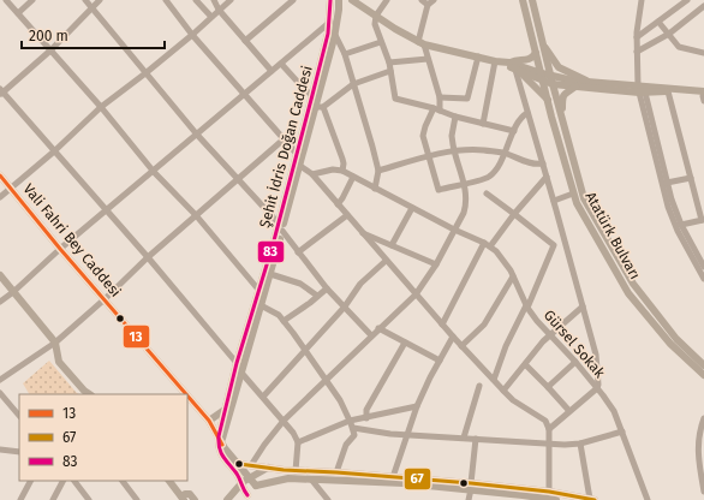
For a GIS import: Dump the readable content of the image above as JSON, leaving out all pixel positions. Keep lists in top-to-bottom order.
{
  "streets": {
    "main road": ["Şehit İdris Doğan Caddesi", "Atatürk Bulvarı", "Vali Fahri Bey Caddesi"],
    "street": ["Gürsel Sokak"]
  },
  "crossings": [
    ["Şehit İdris Doğan Caddesi", "Vali Fahri Bey Caddesi"]
  ],
  "lines": ["transit line 83", "transit line 13", "transit line 67"],
  "legend": ["13", "67", "83"],
  "scale_bar": "200 m"
}
